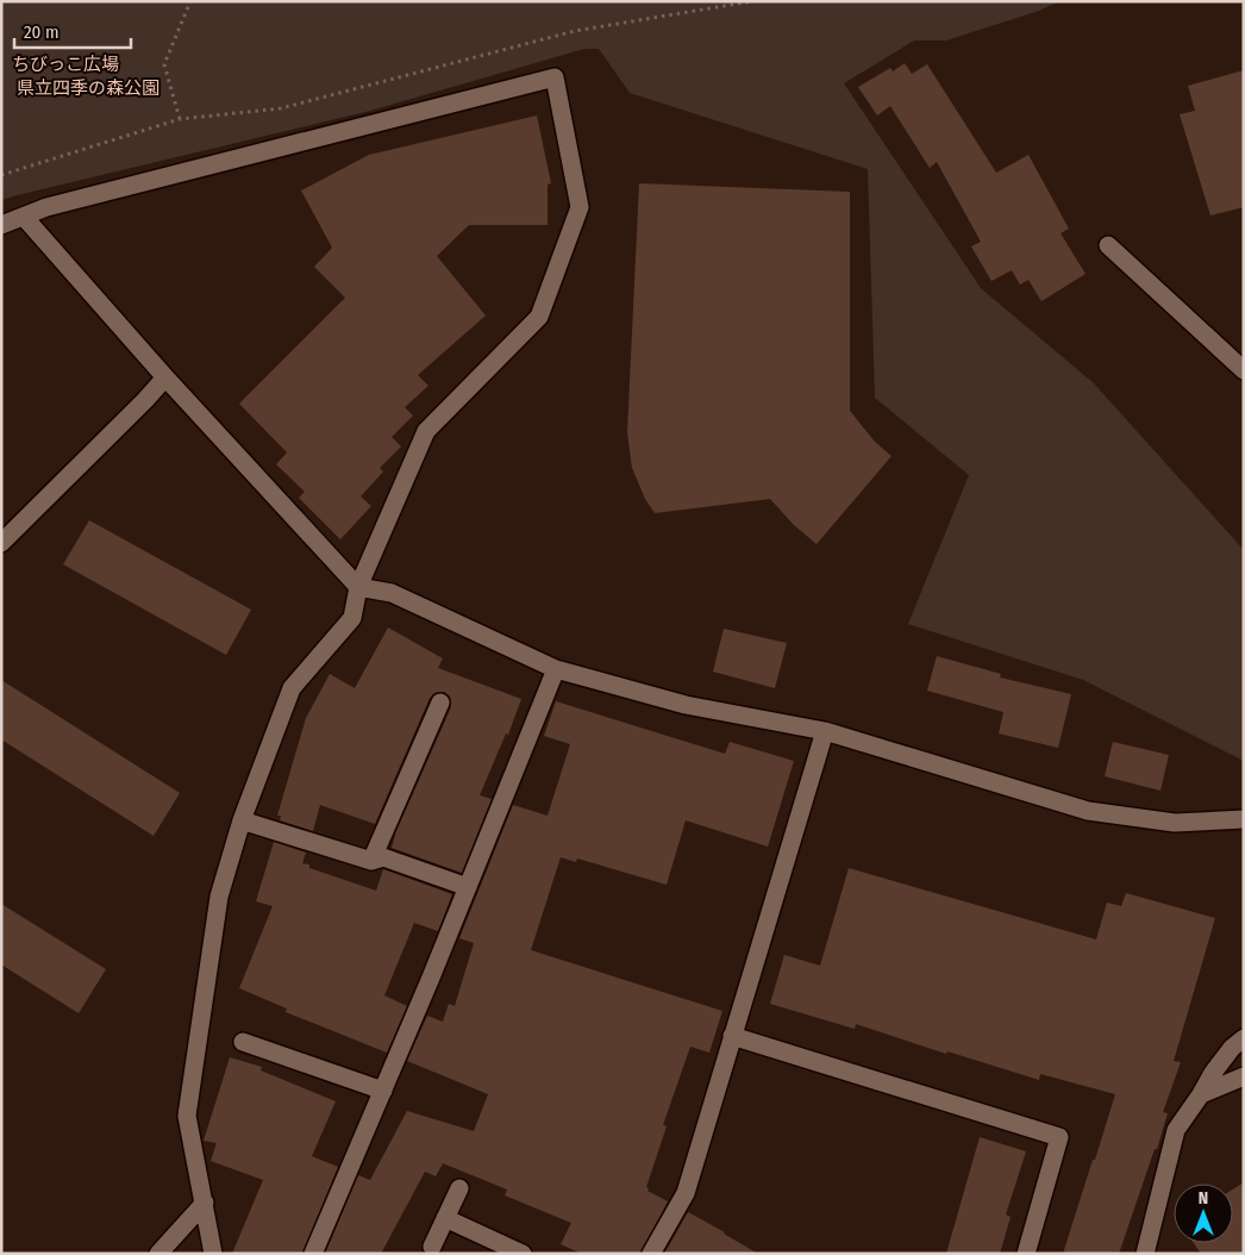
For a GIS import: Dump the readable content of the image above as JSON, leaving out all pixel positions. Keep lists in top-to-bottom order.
{
  "parks": ["ちびっこ広場", "県立四季の森公園"],
  "scale_bar": "20 m",
  "north": "top"
}
